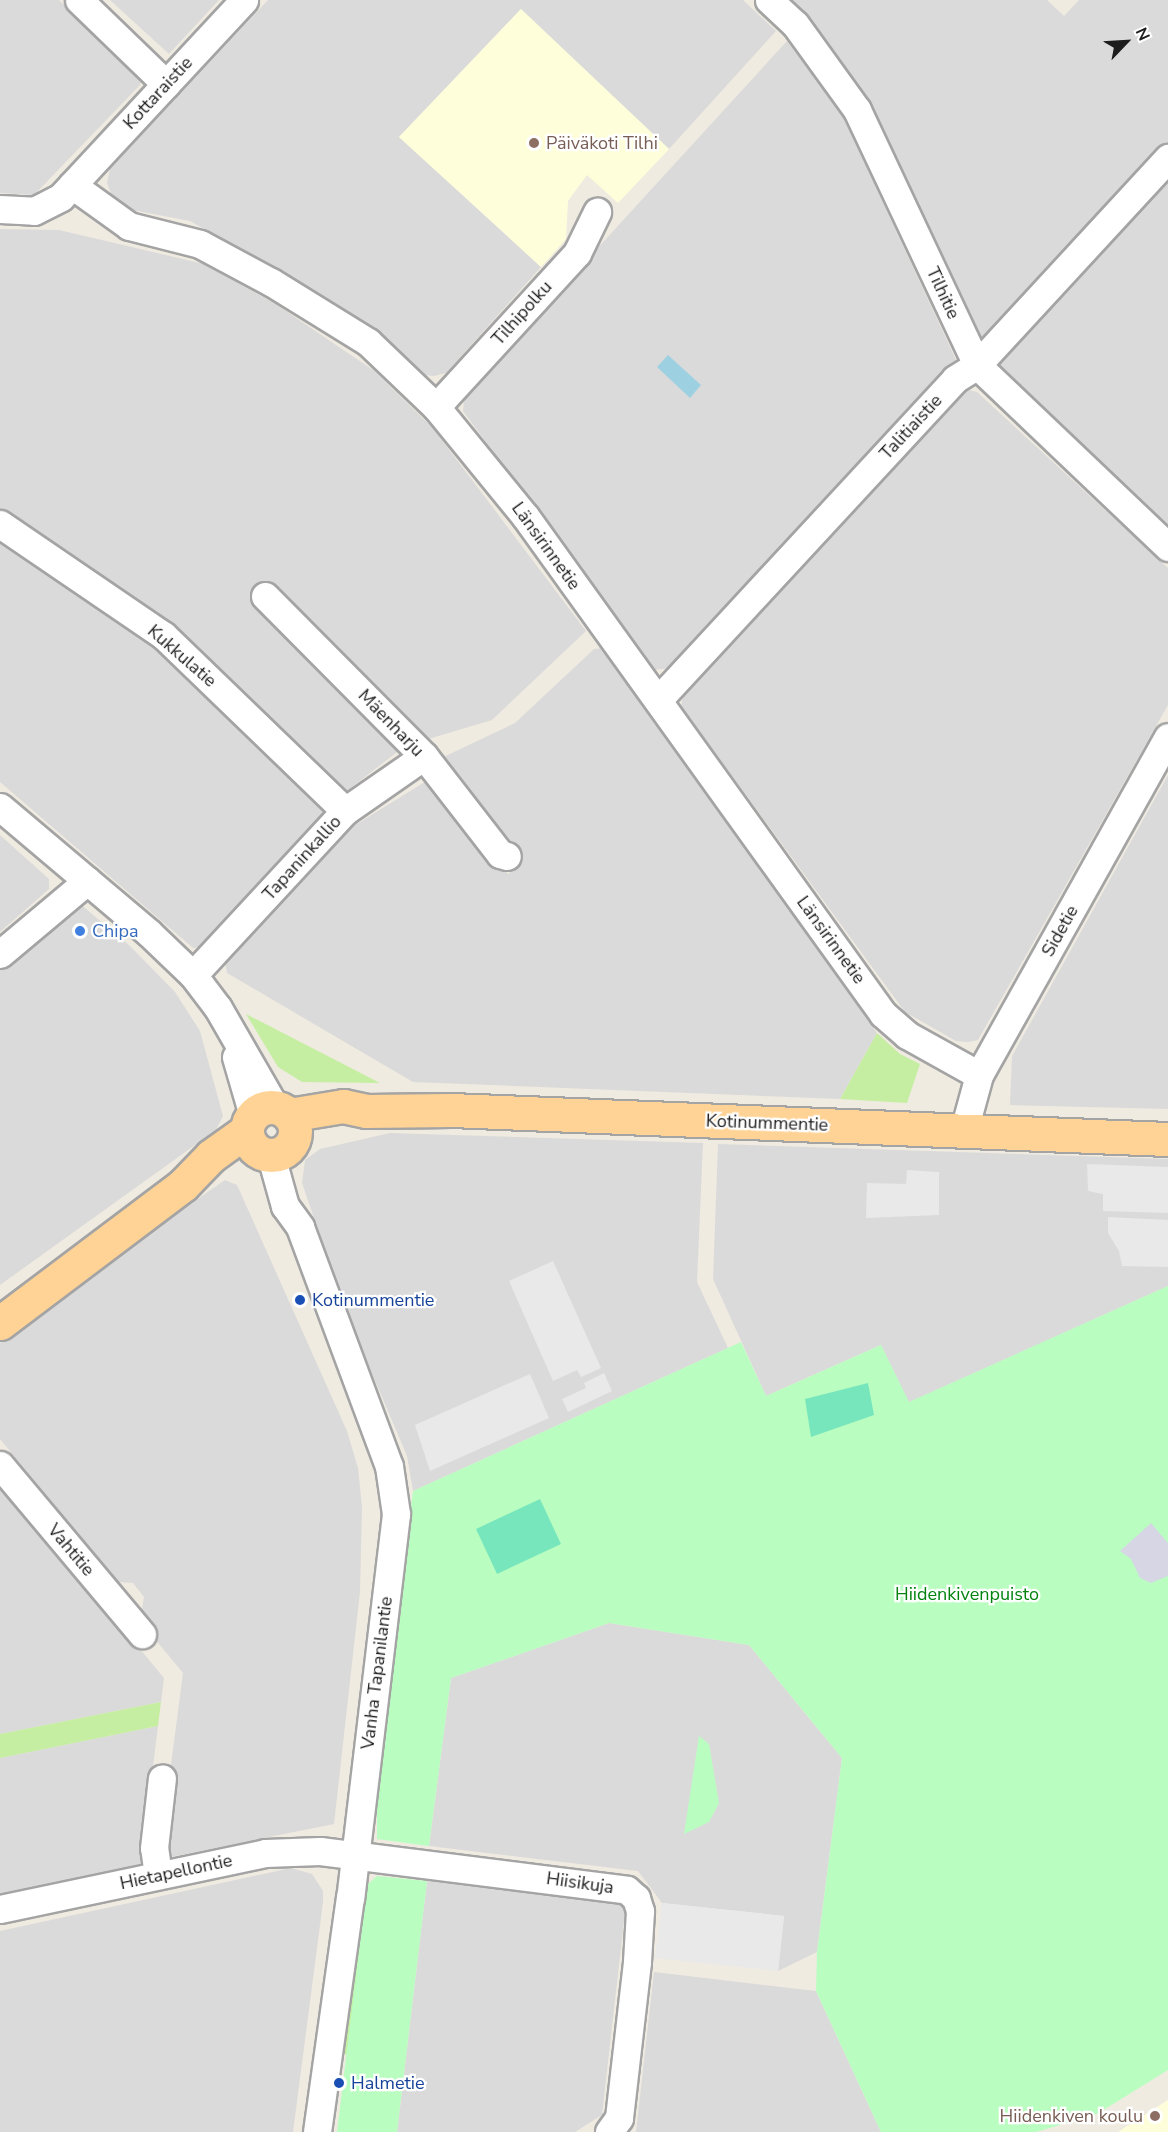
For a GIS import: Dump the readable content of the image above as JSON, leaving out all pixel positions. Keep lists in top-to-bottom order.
{
  "streets": {
    "main road": ["Kotinummentie"],
    "street": [
      "Kottaraistie",
      "Tilhitie",
      "Tilhipolku",
      "Talitiaistie",
      "Länsirinnetie",
      "Kukkulatie",
      "Mäenharju",
      "Tapaninkallio",
      "Sidetie",
      "Vahtitie",
      "Vanha Tapanilantie",
      "Hietapellontie",
      "Hiisikuja"
    ]
  },
  "crossings": [
    ["Kottaraistie", "Länsirinnetie"],
    ["Tilhitie", "Talitiaistie"],
    ["Tilhipolku", "Länsirinnetie"],
    ["Talitiaistie", "Länsirinnetie"],
    ["Länsirinnetie", "Sidetie"],
    ["Kukkulatie", "Tapaninkallio"],
    ["Mäenharju", "Tapaninkallio"],
    ["Tapaninkallio", "Vanha Tapanilantie"],
    ["Sidetie", "Kotinummentie"],
    ["Kotinummentie", "Vanha Tapanilantie"],
    ["Vanha Tapanilantie", "Hietapellontie"],
    ["Vanha Tapanilantie", "Hiisikuja"],
    ["Hietapellontie", "Hiisikuja"]
  ],
  "parks": ["Hiidenkivenpuisto"],
  "places": [
    "Päiväkoti Tilhi",
    "Chipa",
    "Kotinummentie",
    "Halmetie",
    "Hiidenkiven koulu"
  ],
  "north": "top right"
}
